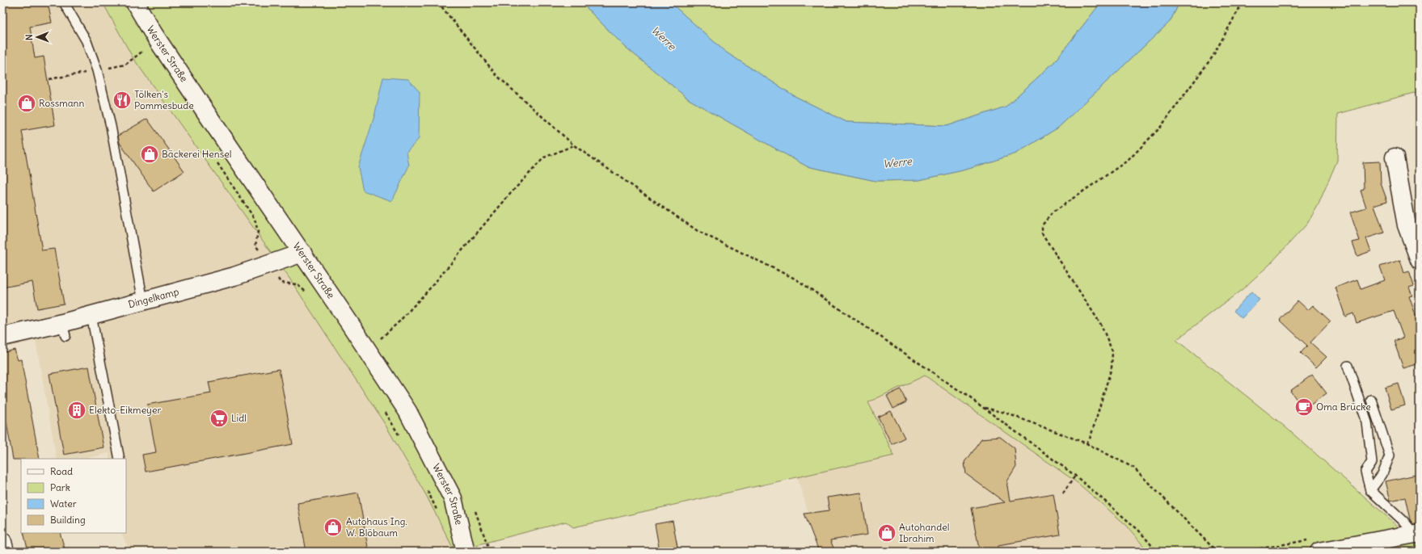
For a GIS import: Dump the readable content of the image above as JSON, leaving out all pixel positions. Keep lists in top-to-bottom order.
{
  "streets": {
    "main road": ["Werster Straße", "Dingelkamp"]
  },
  "crossings": [
    ["Werster Straße", "Dingelkamp"]
  ],
  "water": ["Werre"],
  "places": {
    "restaurant": ["Tölken's Pommesbude"],
    "shop": [
      "Rossmann",
      "Bäckerei Hensel",
      "Autohaus Ing. W. Blöbaum",
      "Autohandel Ibrahim"
    ],
    "cafe": ["Oma Brücke"],
    "building": ["Elekto-Eikmeyer"],
    "supermarket": ["Lidl"]
  },
  "legend": [
    "Road",
    "Park",
    "Water",
    "Building"
  ],
  "north": "left"
}
